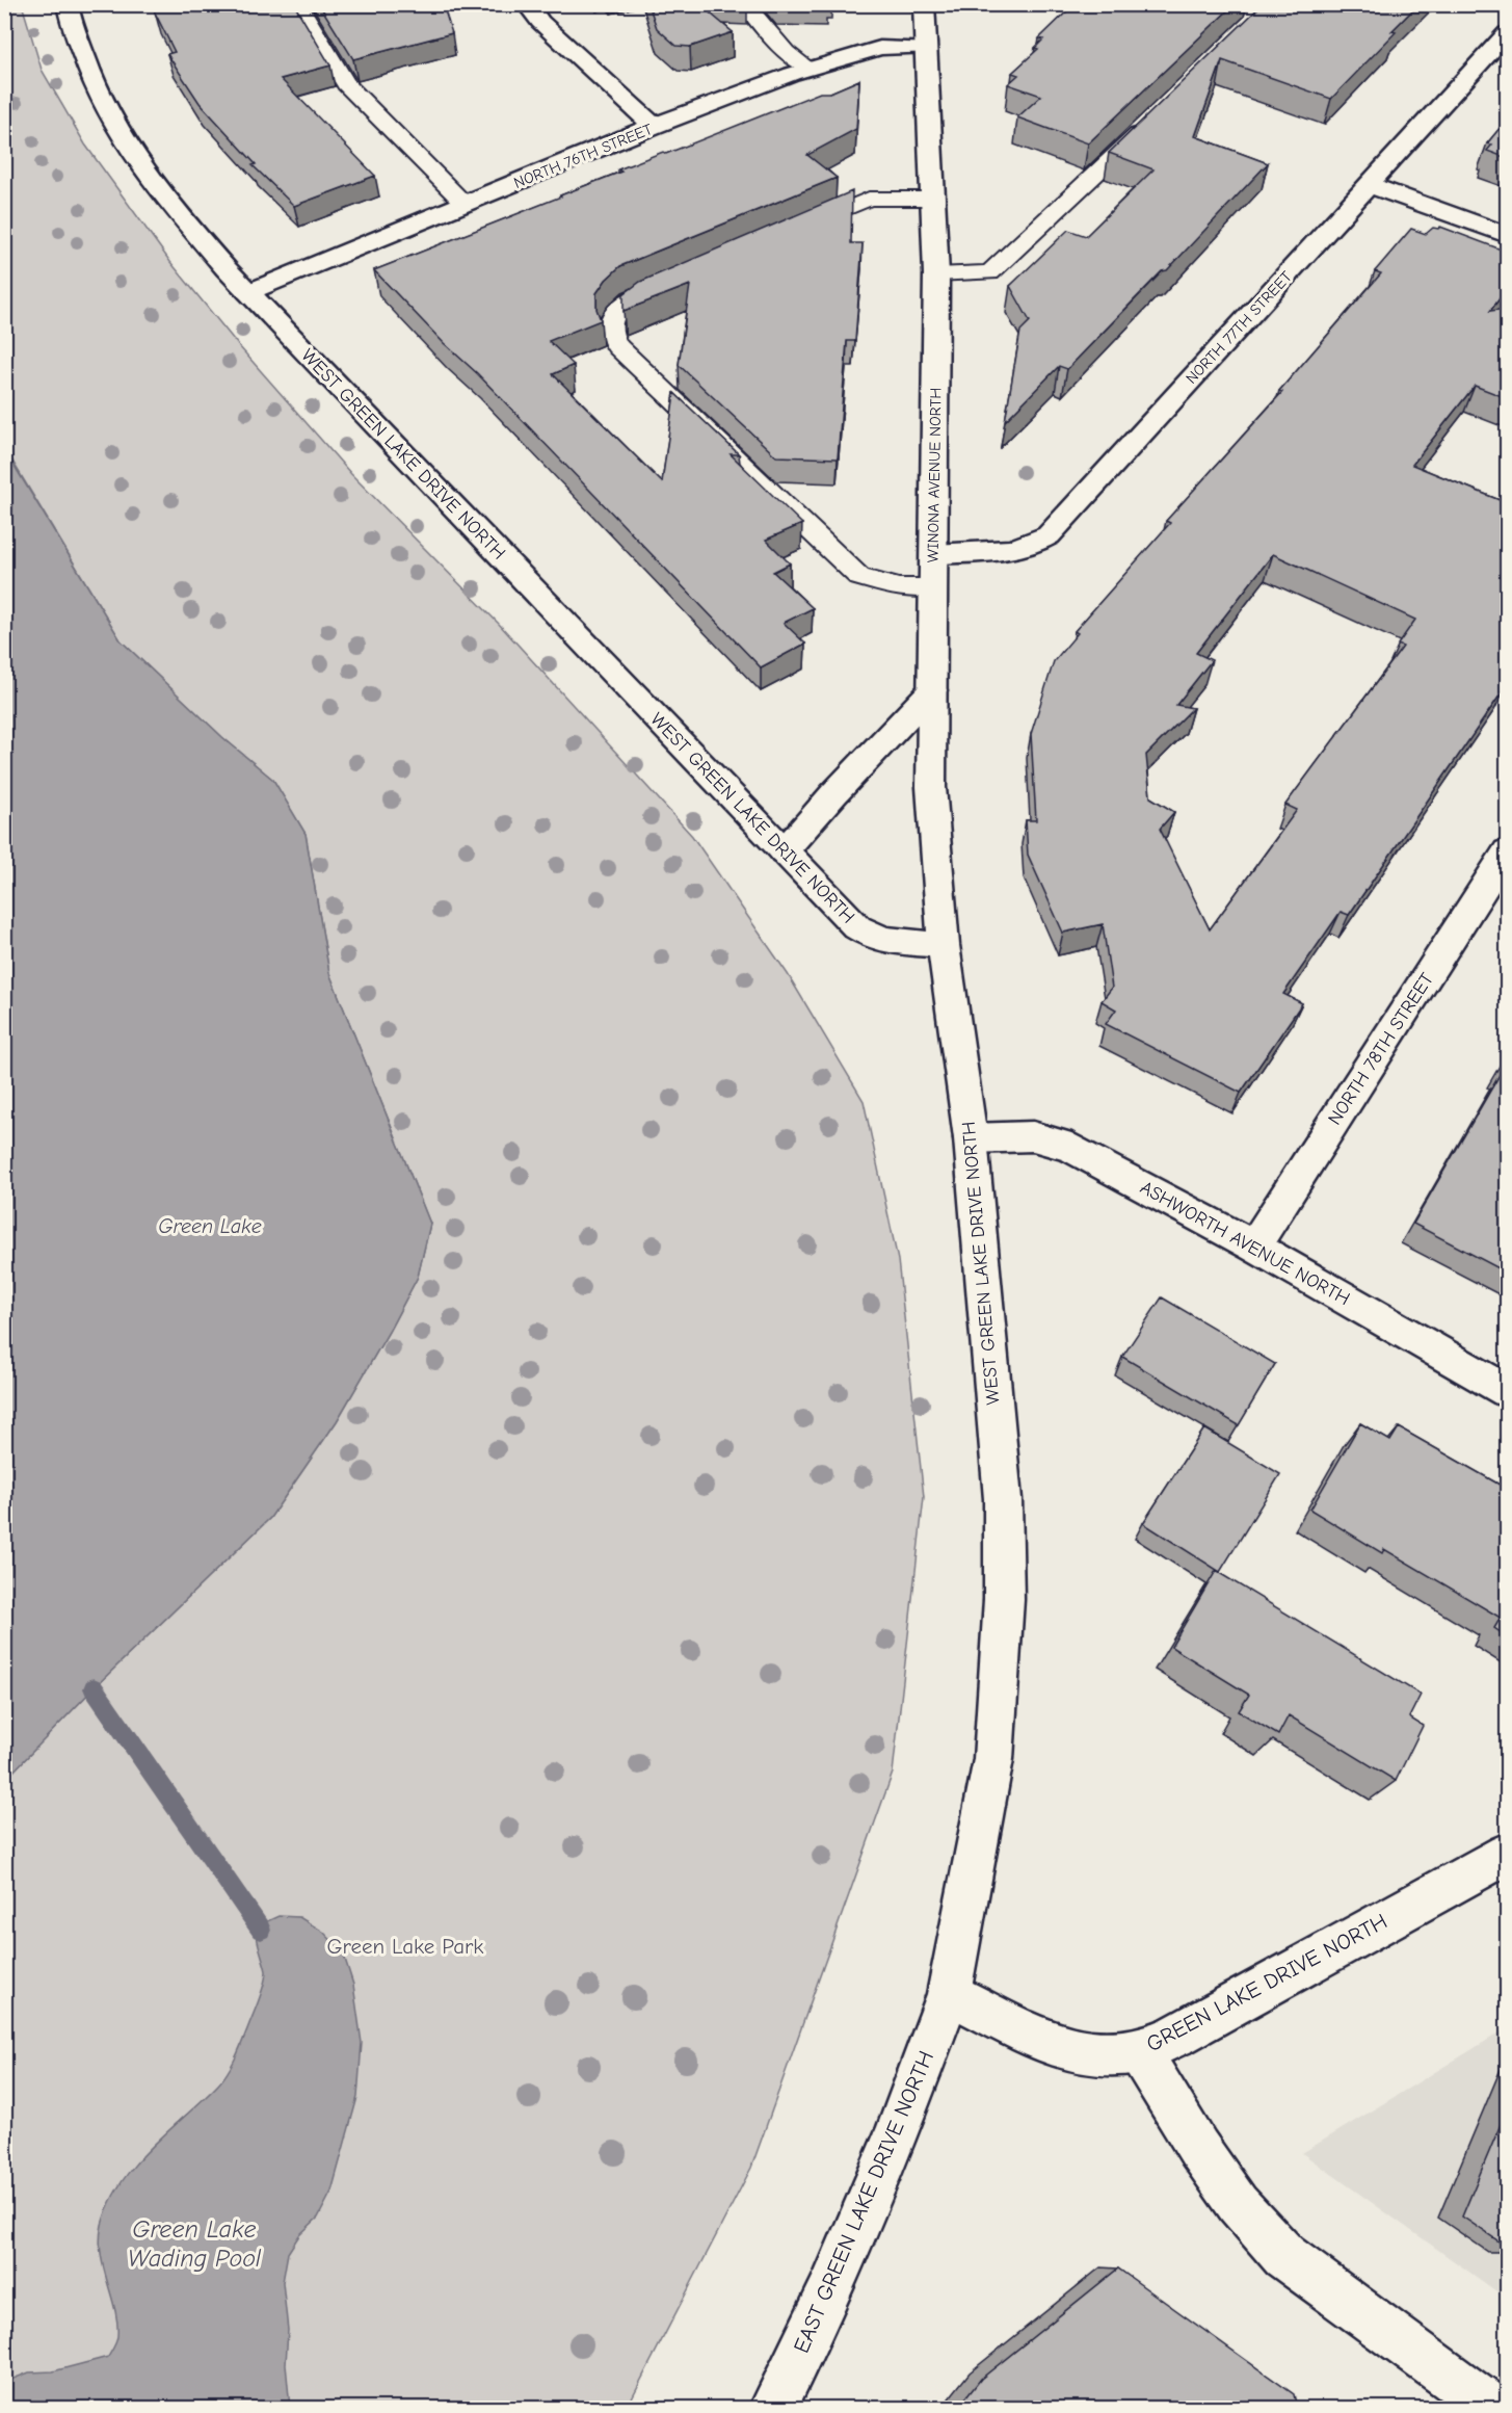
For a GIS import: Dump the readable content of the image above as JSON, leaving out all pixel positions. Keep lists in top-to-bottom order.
{
  "streets": {
    "street": [
      "NORTH 76TH STREET",
      "NORTH 77TH STREET",
      "WEST GREEN LAKE DRIVE NORTH",
      "WINONA AVENUE NORTH",
      "NORTH 78TH STREET",
      "ASHWORTH AVENUE NORTH",
      "GREEN LAKE DRIVE NORTH",
      "EAST GREEN LAKE DRIVE NORTH"
    ]
  },
  "crossings": [
    ["NORTH 76TH STREET", "WEST GREEN LAKE DRIVE NORTH"],
    ["NORTH 76TH STREET", "WINONA AVENUE NORTH"],
    ["NORTH 77TH STREET", "WINONA AVENUE NORTH"],
    ["WEST GREEN LAKE DRIVE NORTH", "WINONA AVENUE NORTH"],
    ["WEST GREEN LAKE DRIVE NORTH", "ASHWORTH AVENUE NORTH"],
    ["WEST GREEN LAKE DRIVE NORTH", "GREEN LAKE DRIVE NORTH"],
    ["WEST GREEN LAKE DRIVE NORTH", "EAST GREEN LAKE DRIVE NORTH"],
    ["NORTH 78TH STREET", "ASHWORTH AVENUE NORTH"],
    ["GREEN LAKE DRIVE NORTH", "EAST GREEN LAKE DRIVE NORTH"]
  ],
  "water": ["Green Lake", "Green Lake Wading Pool"],
  "parks": ["Green Lake Park"]
}
